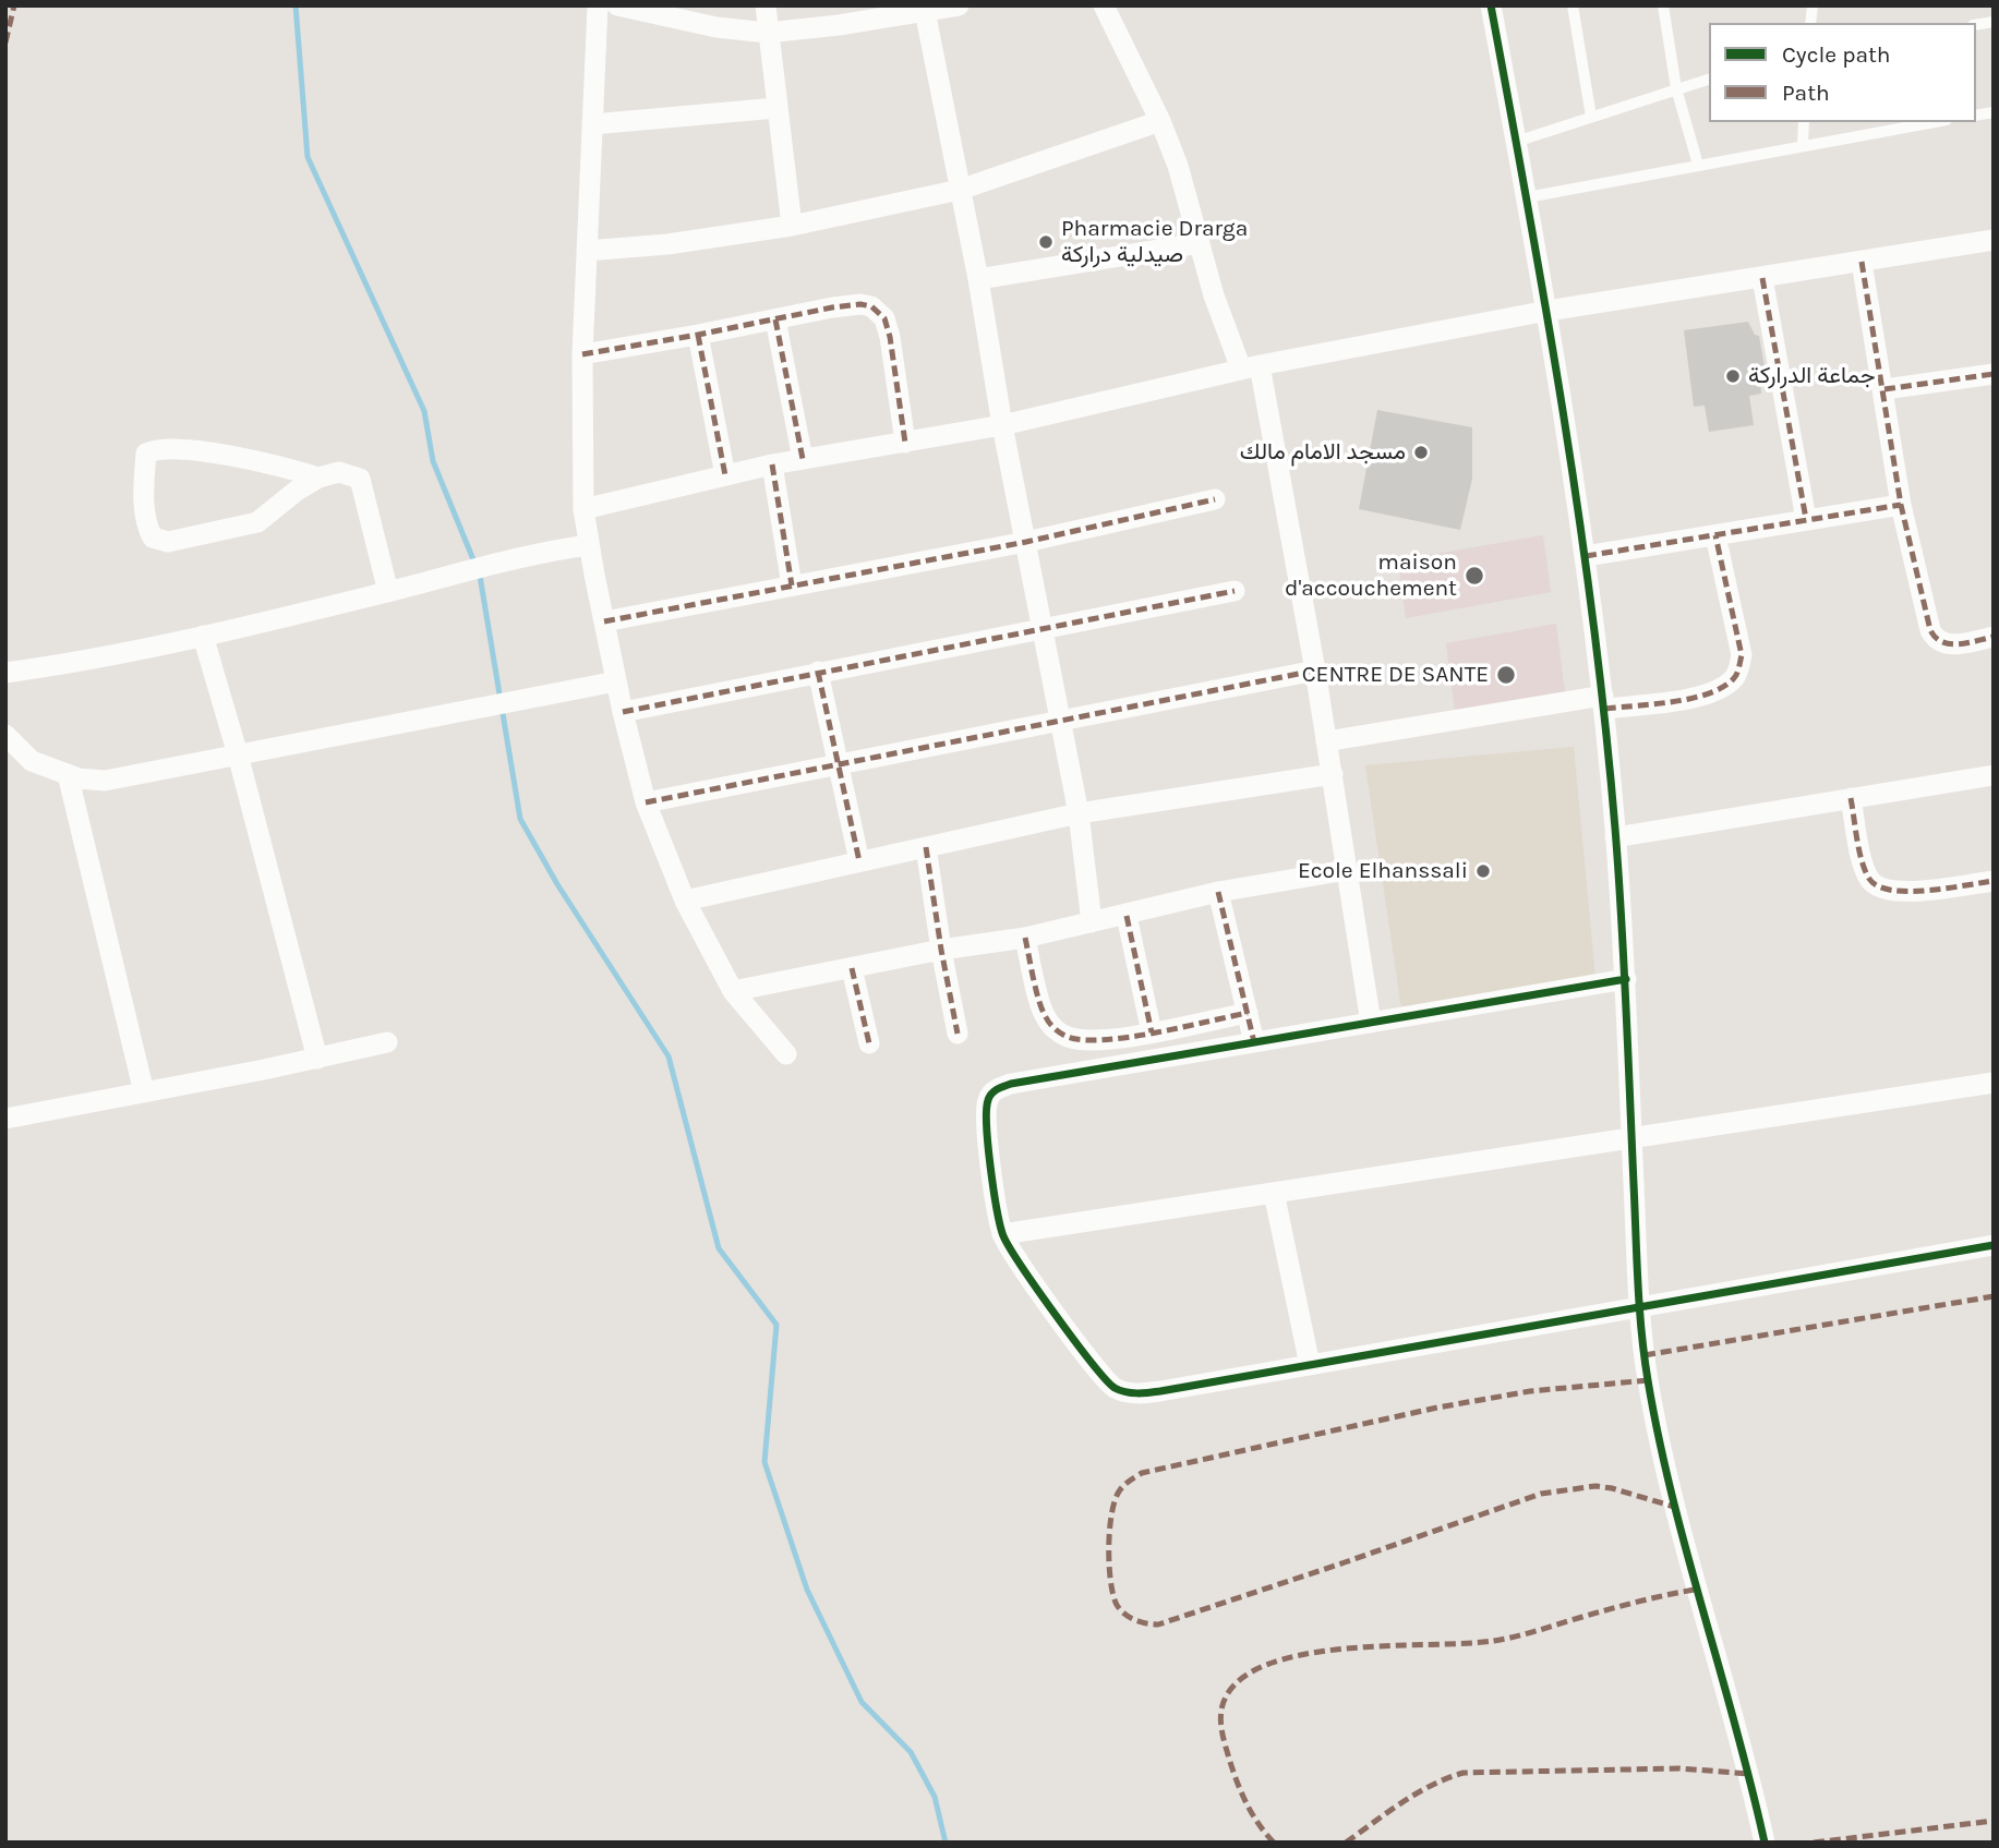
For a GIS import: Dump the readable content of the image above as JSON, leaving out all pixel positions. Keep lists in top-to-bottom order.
{
  "places": [
    "Pharmacie Drarga صيدلية دراركة",
    "جماعة الدراركة",
    "مسجد الامام مالك",
    "maison d'accouchement",
    "CENTRE DE SANTE",
    "Ecole Elhanssali"
  ],
  "legend": ["Cycle path", "Path"]
}
